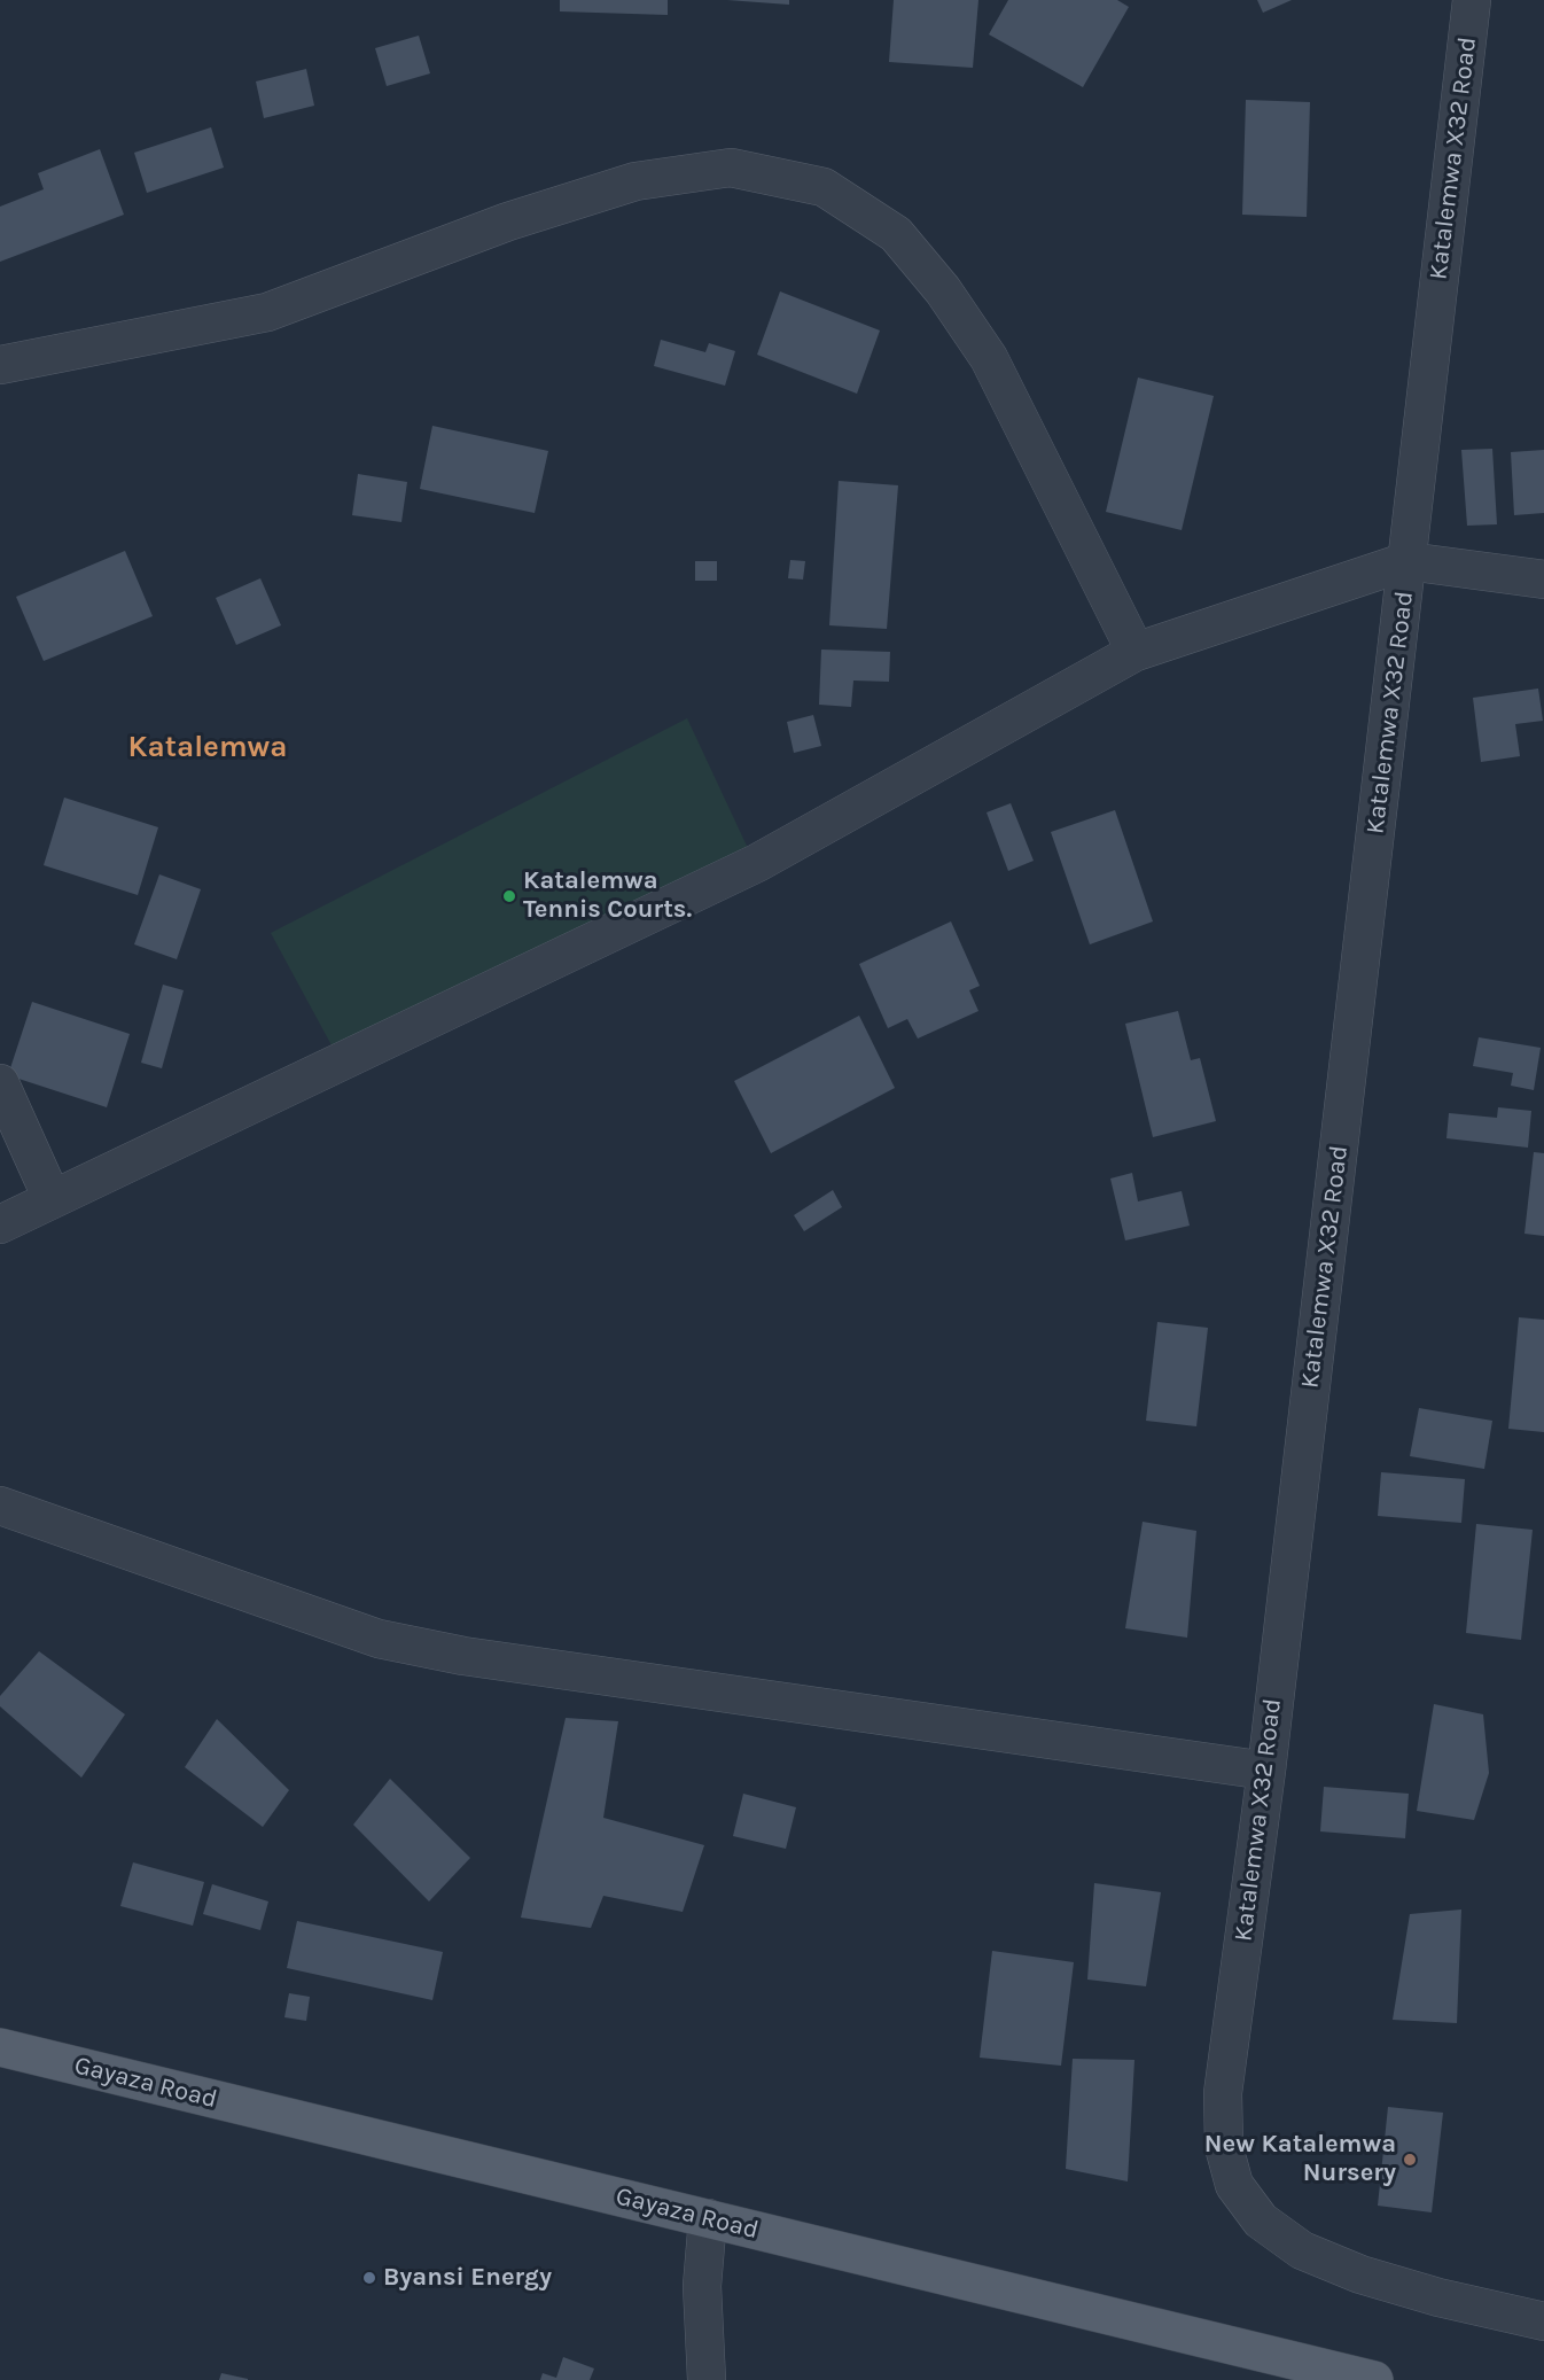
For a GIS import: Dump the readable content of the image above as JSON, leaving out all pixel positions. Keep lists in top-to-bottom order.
{
  "streets": {
    "main road": ["Gayaza Road"],
    "street": ["Katalemwa X32 Road"]
  },
  "districts": ["Katalemwa"],
  "places": ["Katalemwa Tennis Courts.", "New Katalemwa Nursery", "Byansi Energy"]
}
